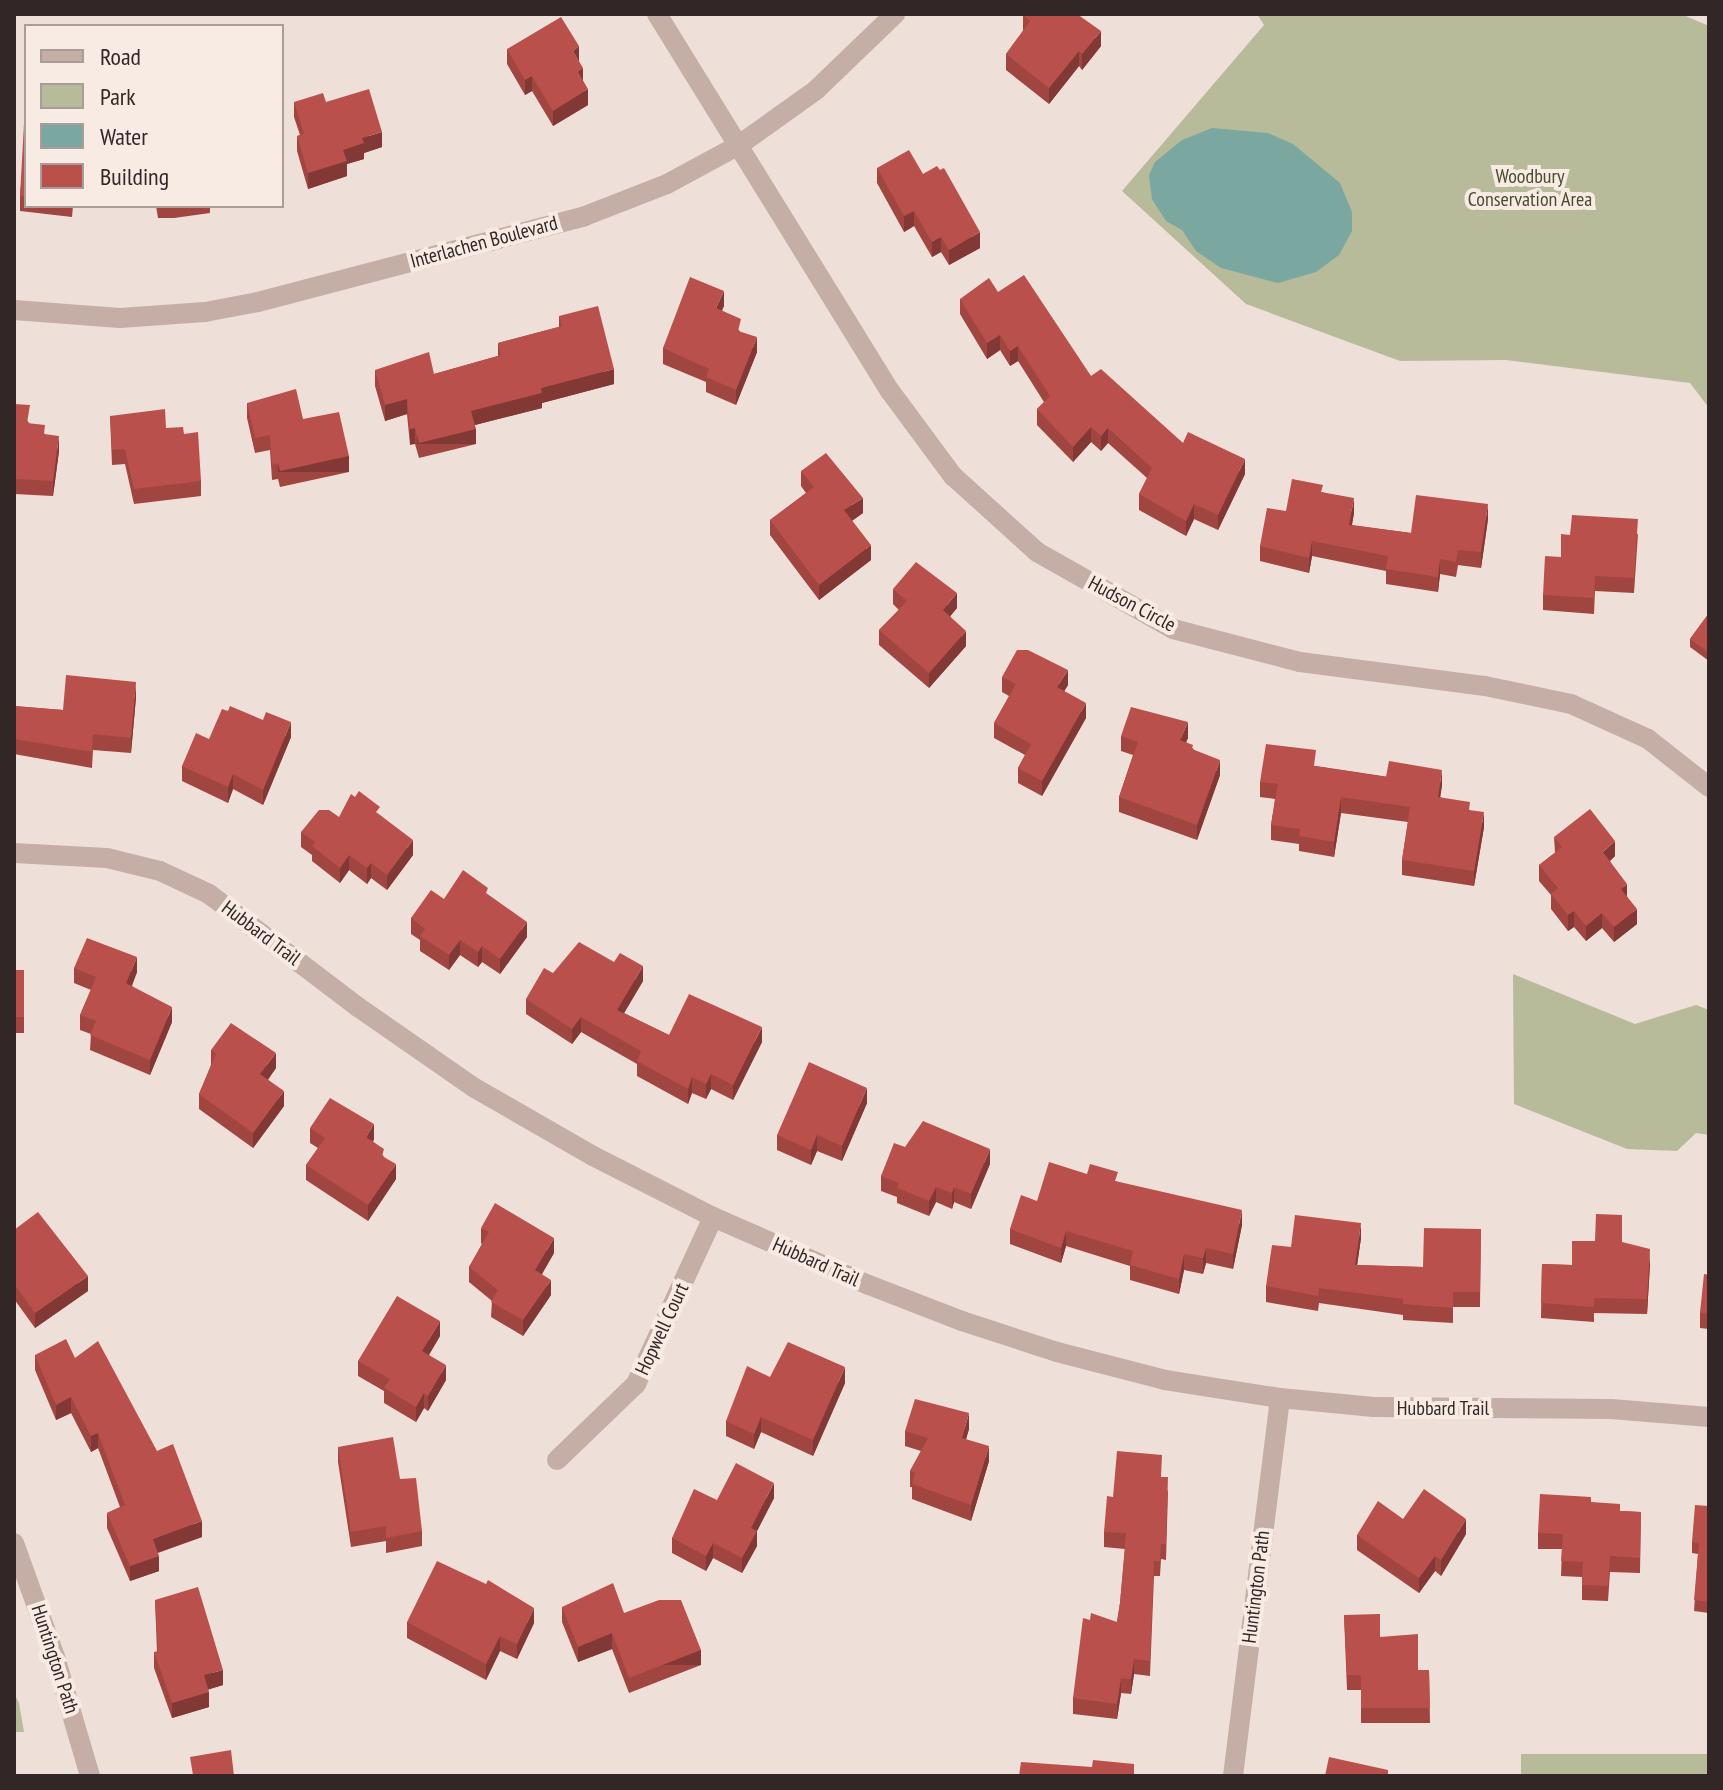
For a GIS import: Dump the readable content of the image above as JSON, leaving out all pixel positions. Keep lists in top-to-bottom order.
{
  "streets": {
    "street": [
      "Interlachen Boulevard",
      "Hudson Circle",
      "Hubbard Trail",
      "Hopwell Court",
      "Huntington Path"
    ]
  },
  "crossings": [
    ["Interlachen Boulevard", "Hudson Circle"],
    ["Hubbard Trail", "Hopwell Court"],
    ["Hubbard Trail", "Huntington Path"]
  ],
  "parks": ["Woodbury Conservation Area"],
  "legend": [
    "Road",
    "Park",
    "Water",
    "Building"
  ]
}
